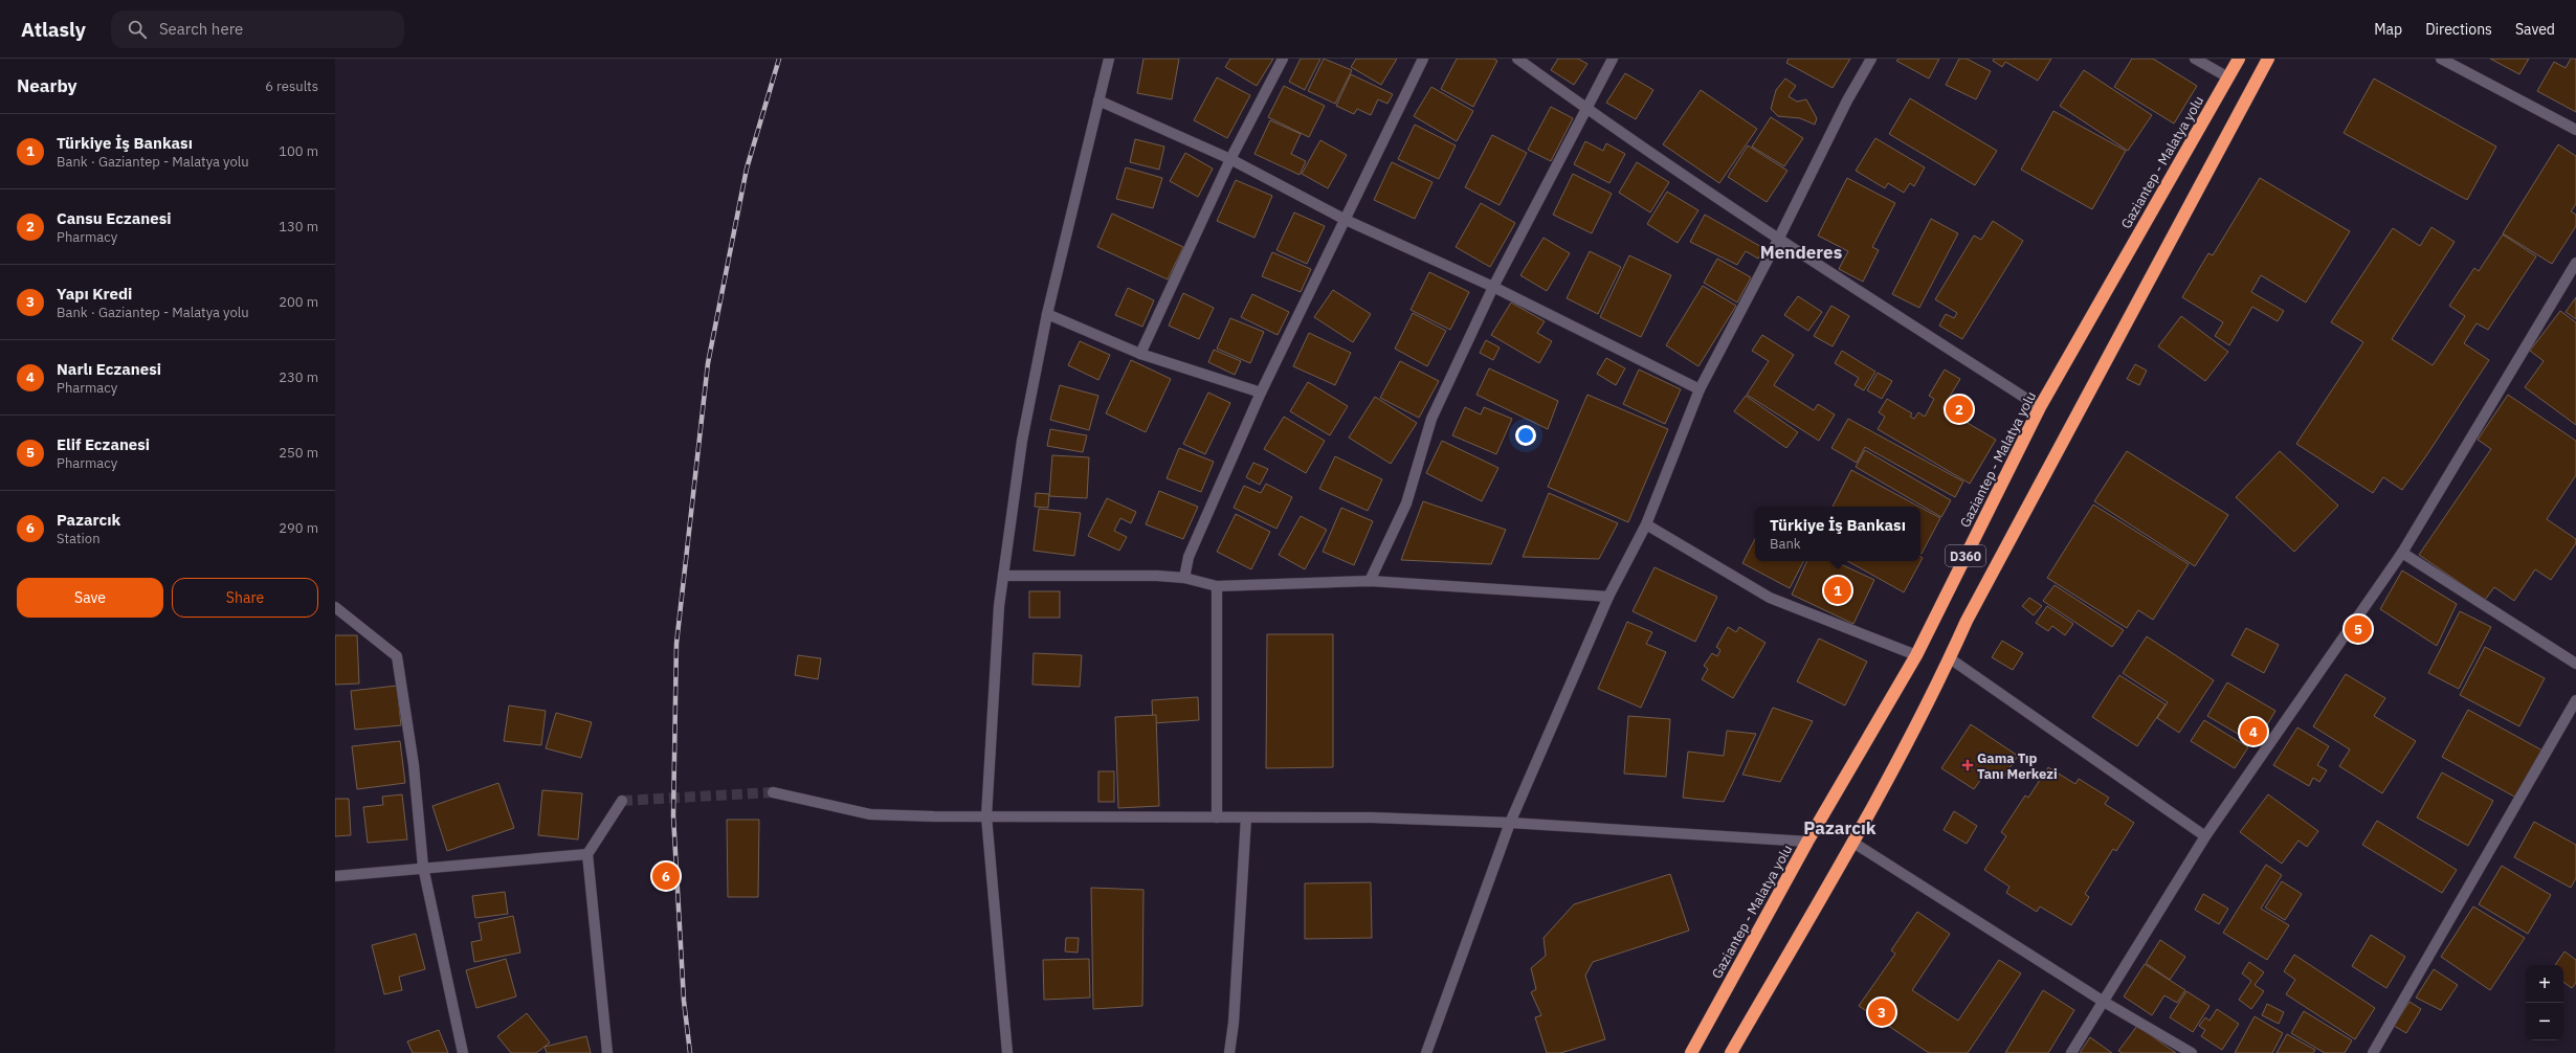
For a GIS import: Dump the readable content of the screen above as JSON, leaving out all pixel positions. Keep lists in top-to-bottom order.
{
  "streets": {
    "highway": ["Gaziantep - Malatya yolu", "D360"]
  },
  "districts": ["Menderes", "Pazarcık"],
  "places": {
    "health": ["Gama Tıp Tanı Merkezi"]
  },
  "page": {
    "header": "Atlasly",
    "search": "Search here",
    "nav": ["Map", "Directions", "Saved"],
    "heading": ["Nearby", "6 results"],
    "list": [
      {
        "mark": "1",
        "name": "Türkiye İş Bankası",
        "note": "Bank · Gaziantep - Malatya yolu",
        "value": "100 m"
      },
      {
        "mark": "2",
        "name": "Cansu Eczanesi",
        "note": "Pharmacy",
        "value": "130 m"
      },
      {
        "mark": "3",
        "name": "Yapı Kredi",
        "note": "Bank · Gaziantep - Malatya yolu",
        "value": "200 m"
      },
      {
        "mark": "4",
        "name": "Narlı Eczanesi",
        "note": "Pharmacy",
        "value": "230 m"
      },
      {
        "mark": "5",
        "name": "Elif Eczanesi",
        "note": "Pharmacy",
        "value": "250 m"
      },
      {
        "mark": "6",
        "name": "Pazarcık",
        "note": "Station",
        "value": "290 m"
      }
    ],
    "pins": [
      "2",
      "1",
      "5",
      "4",
      "6",
      "3"
    ],
    "popup": ["Türkiye İş Bankası", "Bank"],
    "buttons": ["Save", "Share"],
    "map_buttons": ["+", "−"]
  }
}
